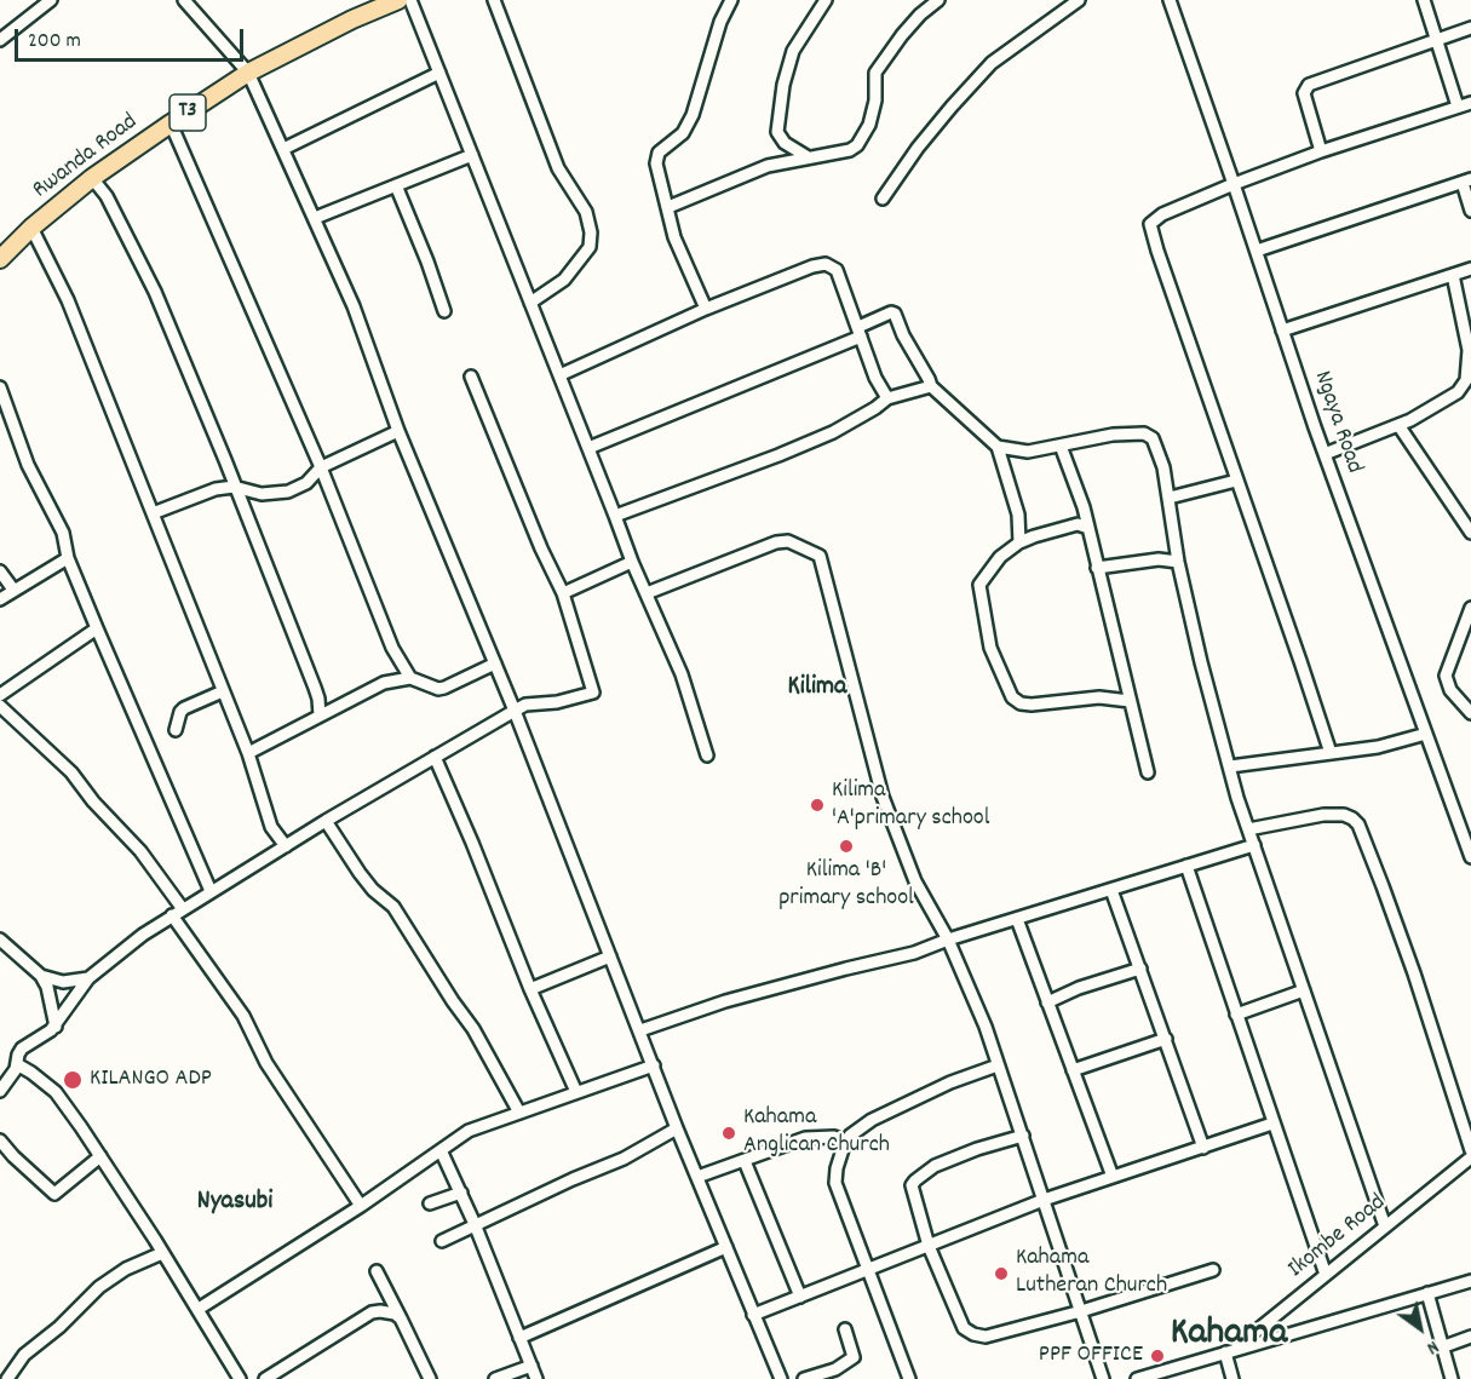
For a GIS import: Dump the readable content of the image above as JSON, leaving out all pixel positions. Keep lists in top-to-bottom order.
{
  "streets": {
    "highway": ["T3", "Rwanda Road"],
    "street": ["Ngaya Road", "Ikombe Road"]
  },
  "districts": ["Kilima", "Nyasubi", "Kahama"],
  "places": [
    "Kilima 'A'primary school",
    "Kilima 'B' primary school",
    "KILANGO ADP",
    "Kahama Anglican Church",
    "Kahama Lutheran Church",
    "PPF OFFICE"
  ],
  "scale_bar": "200 m",
  "north": "bottom right"
}
